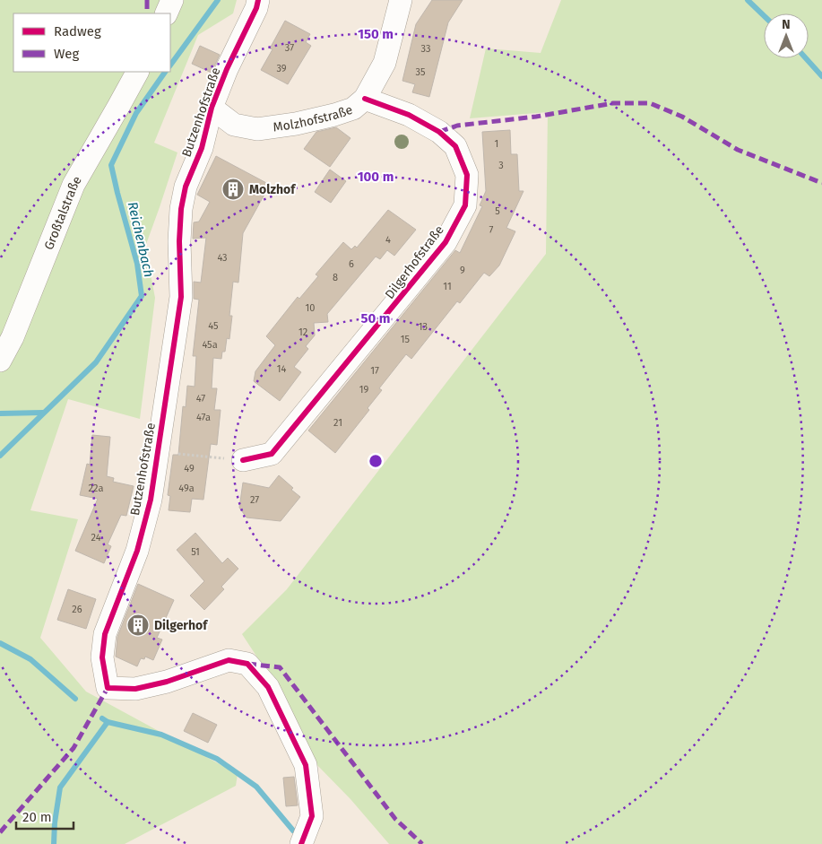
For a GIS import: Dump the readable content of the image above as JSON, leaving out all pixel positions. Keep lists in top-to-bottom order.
{
  "streets": {
    "street": [
      "Butzenhofstraße",
      "Molzhofstraße",
      "Großtalstraße",
      "Dilgerhofstraße"
    ]
  },
  "crossings": [
    ["Butzenhofstraße", "Molzhofstraße"],
    ["Molzhofstraße", "Dilgerhofstraße"]
  ],
  "water": ["Reichenbach"],
  "places": {
    "building": ["Molzhof", "Dilgerhof"]
  },
  "house_numbers": [
    "37",
    "33",
    "39",
    "35",
    "1",
    "3",
    "5",
    "7",
    "4",
    "43",
    "6",
    "9",
    "8",
    "11",
    "10",
    "45",
    "13",
    "12",
    "15",
    "45a",
    "14",
    "17",
    "19",
    "47",
    "47a",
    "21",
    "49",
    "22a",
    "49a",
    "27",
    "24",
    "51",
    "26"
  ],
  "legend": ["Radweg", "Weg"],
  "scale_bar": "20 m",
  "north": "top",
  "rings": ["150 m", "100 m", "50 m"]
}
